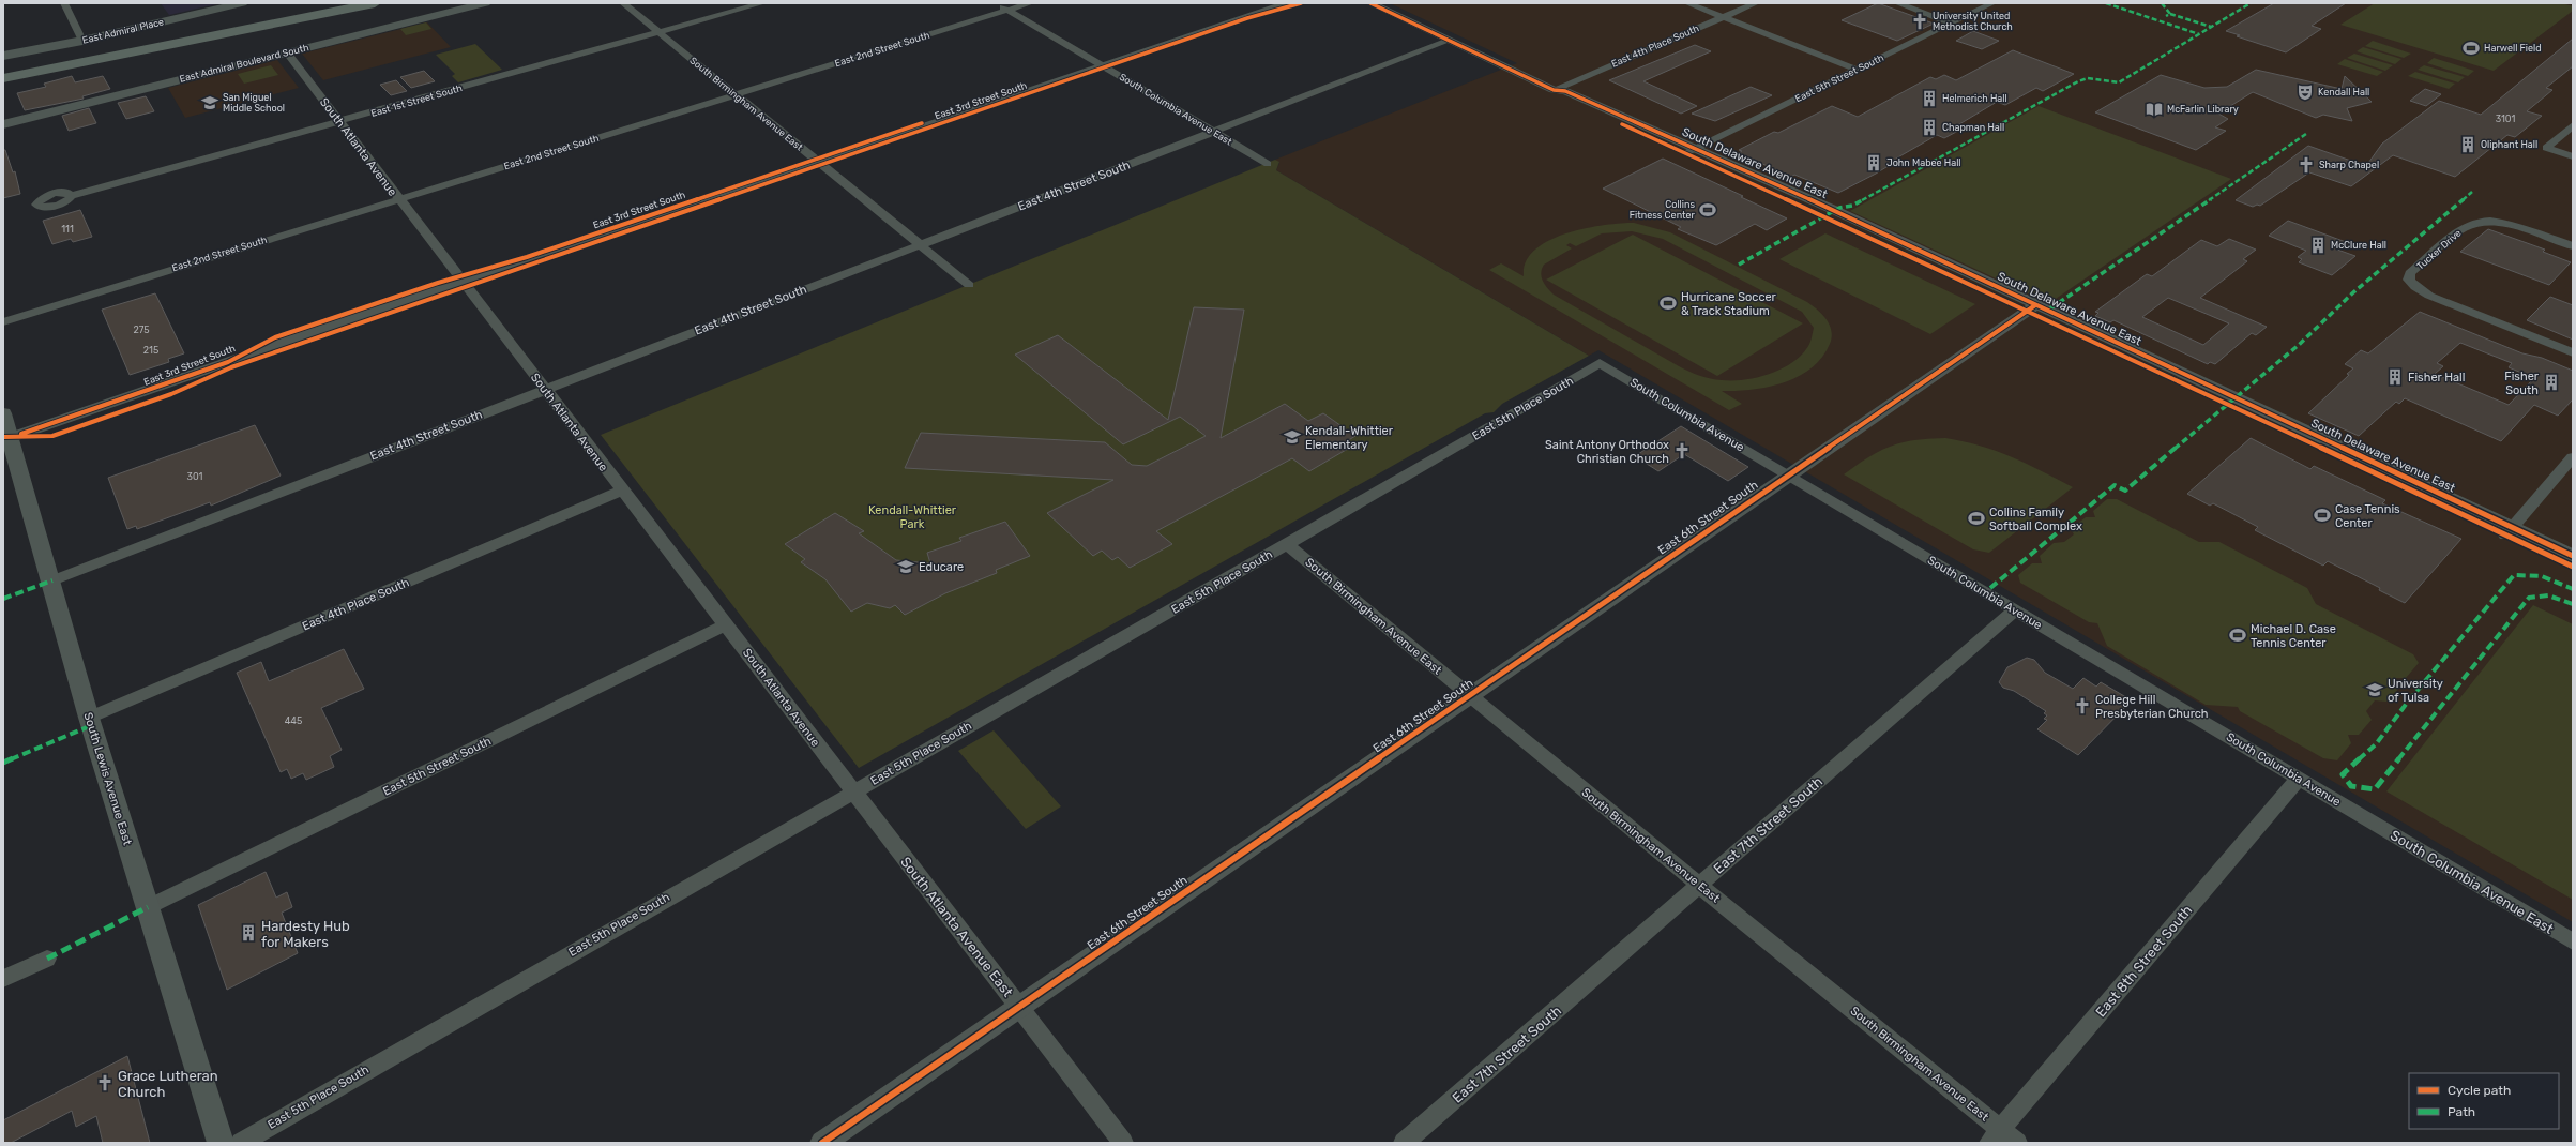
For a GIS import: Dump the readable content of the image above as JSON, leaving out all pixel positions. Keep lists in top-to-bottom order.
{
  "streets": {
    "main road": ["East Admiral Place", "East Admiral Boulevard South", "South Lewis Avenue East"],
    "street": [
      "East 4th Place South",
      "East 2nd Street South",
      "East 5th Street South",
      "East 1st Street South",
      "East 3rd Street South",
      "South Birmingham Avenue East",
      "South Columbia Avenue East",
      "South Atlanta Avenue",
      "South Delaware Avenue East",
      "East 4th Street South",
      "Tucker Drive",
      "East 5th Place South",
      "South Columbia Avenue",
      "East 6th Street South",
      "East 7th Street South",
      "South Atlanta Avenue East",
      "East 8th Street South"
    ]
  },
  "crossings": [
    ["East 4th Place South", "South Atlanta Avenue"],
    ["East 4th Place South", "South Delaware Avenue East"],
    ["East 4th Place South", "South Lewis Avenue East"],
    ["East 2nd Street South", "South Birmingham Avenue East"],
    ["East 2nd Street South", "South Columbia Avenue East"],
    ["East 2nd Street South", "South Atlanta Avenue"],
    ["East Admiral Boulevard South", "South Atlanta Avenue"],
    ["East 5th Street South", "South Atlanta Avenue"],
    ["East 5th Street South", "South Delaware Avenue East"],
    ["East 5th Street South", "South Lewis Avenue East"],
    ["East 1st Street South", "South Birmingham Avenue East"],
    ["East 1st Street South", "South Atlanta Avenue"],
    ["East 3rd Street South", "South Birmingham Avenue East"],
    ["East 3rd Street South", "South Columbia Avenue East"],
    ["East 3rd Street South", "South Atlanta Avenue"],
    ["East 3rd Street South", "South Lewis Avenue East"],
    ["South Birmingham Avenue East", "East 4th Street South"],
    ["South Birmingham Avenue East", "East 5th Place South"],
    ["South Birmingham Avenue East", "East 6th Street South"],
    ["South Birmingham Avenue East", "East 7th Street South"],
    ["South Birmingham Avenue East", "East 8th Street South"],
    ["South Columbia Avenue East", "East 4th Street South"],
    ["South Columbia Avenue East", "South Columbia Avenue"],
    ["South Atlanta Avenue", "East 4th Street South"],
    ["South Atlanta Avenue", "East 5th Place South"],
    ["South Atlanta Avenue", "South Atlanta Avenue East"],
    ["South Delaware Avenue East", "East 4th Street South"],
    ["South Delaware Avenue East", "East 6th Street South"],
    ["East 4th Street South", "South Lewis Avenue East"],
    ["East 5th Place South", "South Columbia Avenue"],
    ["East 5th Place South", "South Atlanta Avenue East"],
    ["South Columbia Avenue", "East 6th Street South"],
    ["South Columbia Avenue", "East 7th Street South"],
    ["South Columbia Avenue", "East 8th Street South"],
    ["East 6th Street South", "South Atlanta Avenue East"]
  ],
  "parks": ["Kendall-Whittier Park"],
  "places": {
    "church": [
      "University United Methodist Church",
      "Sharp Chapel",
      "Saint Antony Orthodox Christian Church",
      "College Hill Presbyterian Church",
      "Grace Lutheran Church"
    ],
    "sports": [
      "Harwell Field",
      "Collins Fitness Center",
      "Hurricane Soccer & Track Stadium",
      "Case Tennis Center",
      "Collins Family Softball Complex",
      "Michael D. Case Tennis Center"
    ],
    "theatre": ["Kendall Hall"],
    "building": [
      "Helmerich Hall",
      "Chapman Hall",
      "Oliphant Hall",
      "John Mabee Hall",
      "McClure Hall",
      "Fisher Hall",
      "Fisher South",
      "Hardesty Hub for Makers"
    ],
    "school or university": [
      "San Miguel Middle School",
      "Kendall-Whittier Elementary",
      "Educare",
      "University of Tulsa"
    ],
    "library": ["McFarlin Library"]
  },
  "house_numbers": [
    "3101",
    "111",
    "275",
    "215",
    "301",
    "445"
  ],
  "legend": ["Cycle path", "Path"]
}
